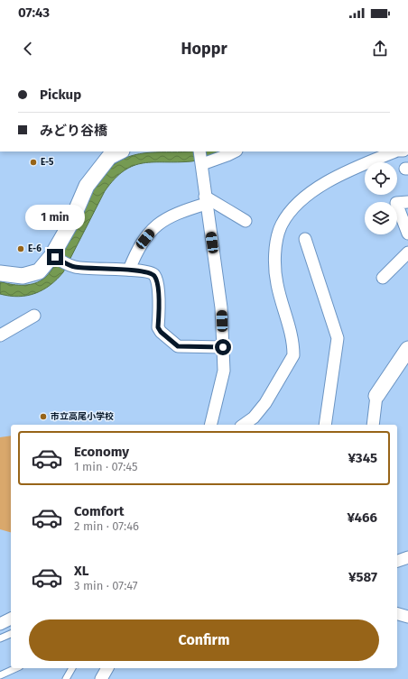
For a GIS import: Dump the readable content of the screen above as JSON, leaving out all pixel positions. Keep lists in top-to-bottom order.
{
  "places": ["E-5", "E-6", "市立高尾小学校"],
  "page": {
    "status": "07:43",
    "header": "Hoppr",
    "banner": ["Pickup", "みどり谷橋"],
    "bubble": "1 min",
    "list": [
      {
        "name": "Economy",
        "note": "1 min · 07:45",
        "value": "¥345"
      },
      {
        "name": "Comfort",
        "note": "2 min · 07:46",
        "value": "¥466"
      },
      {
        "name": "XL",
        "note": "3 min · 07:47",
        "value": "¥587"
      }
    ],
    "buttons": "Confirm"
  }
}
